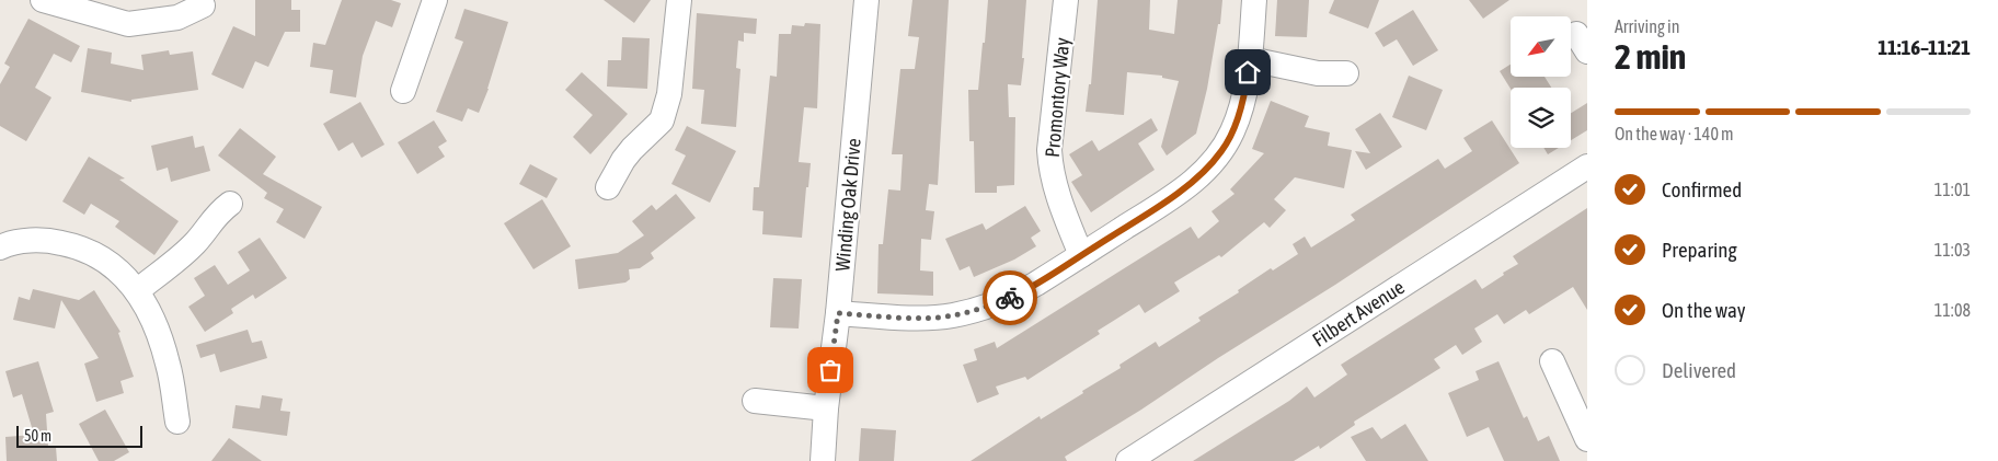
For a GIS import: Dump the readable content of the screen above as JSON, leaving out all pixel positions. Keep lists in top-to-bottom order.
{
  "streets": {
    "street": ["Promontory Way", "Winding Oak Drive", "Filbert Avenue"]
  },
  "scale_bar": "50 m",
  "north": "bottom left",
  "page": {
    "heading": ["2 min", "Arriving in", "11:16–11:21"],
    "bar": "On the way · 140 m",
    "list": [
      ["Confirmed", "11:01"],
      ["Preparing", "11:03"],
      ["On the way", "11:08"],
      "Delivered"
    ],
    "scale": "50 m"
  }
}
